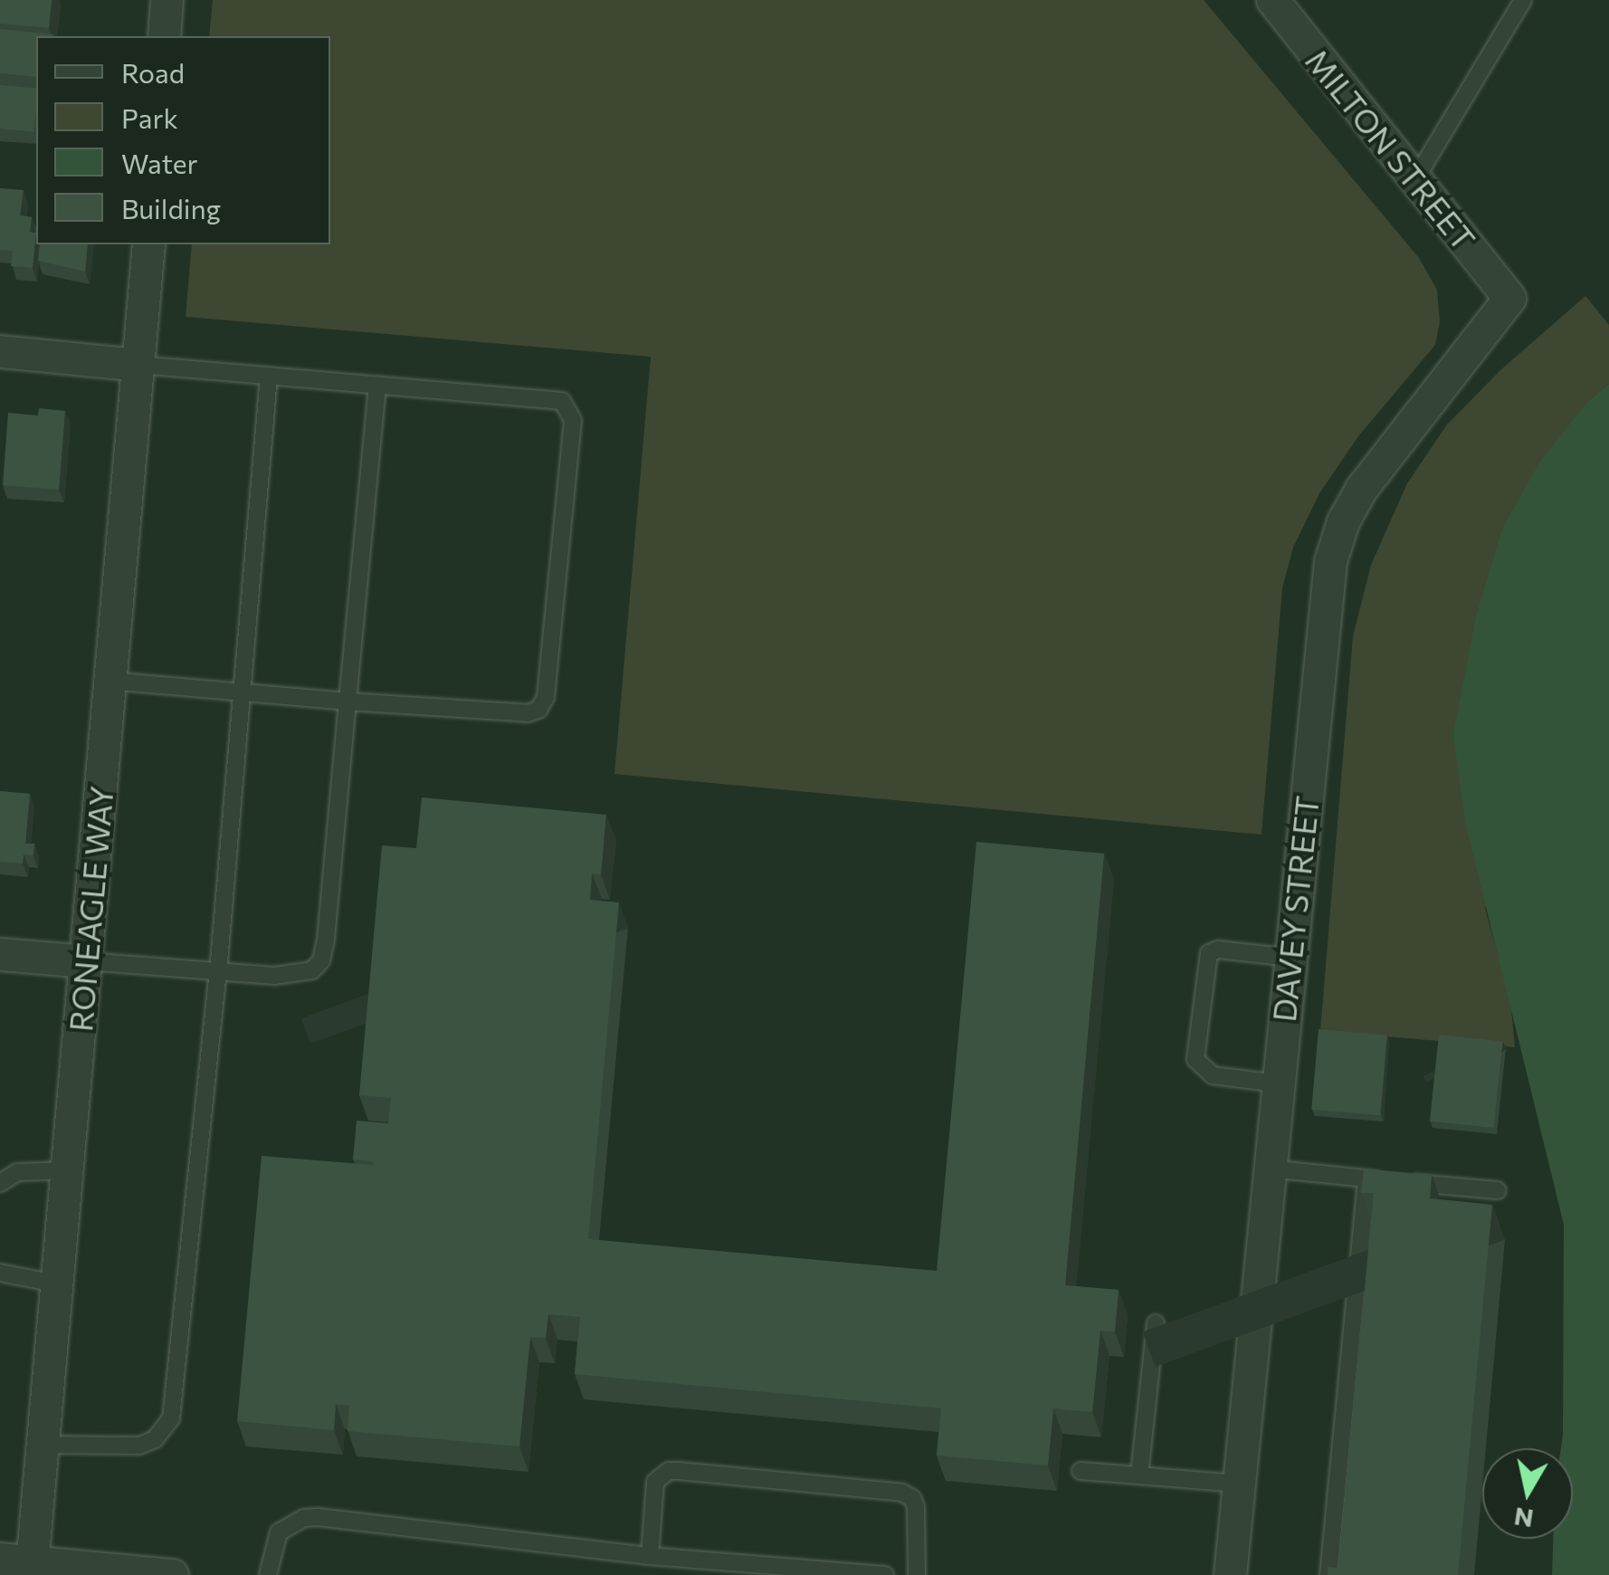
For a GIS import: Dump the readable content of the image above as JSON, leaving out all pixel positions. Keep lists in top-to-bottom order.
{
  "streets": {
    "street": ["MILTON STREET", "RONEAGLE WAY", "DAVEY STREET"]
  },
  "crossings": [
    ["MILTON STREET", "DAVEY STREET"]
  ],
  "legend": [
    "Road",
    "Park",
    "Water",
    "Building"
  ],
  "north": "bottom"
}
